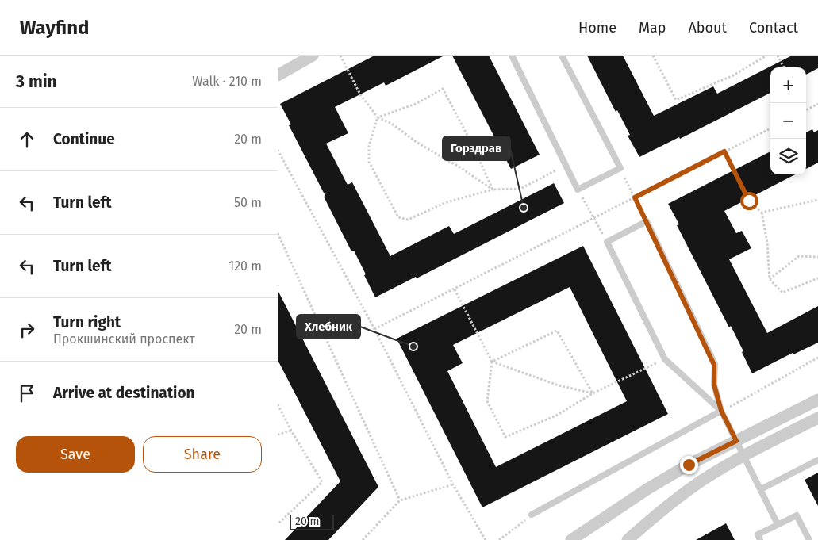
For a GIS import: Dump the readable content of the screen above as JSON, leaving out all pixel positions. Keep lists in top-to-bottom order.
{
  "places": ["Горздрав", "Хлебник"],
  "scale_bar": "20 m",
  "page": {
    "header": "Wayfind",
    "nav": [
      "Home",
      "Map",
      "About",
      "Contact"
    ],
    "heading": ["3 min", "Walk · 210 m"],
    "map_buttons": ["+", "−"],
    "list": [
      ["Continue", "20 m"],
      ["Turn left", "50 m"],
      ["Turn left", "120 m"],
      ["Turn right", "Прокшинский проспект", "20 m"],
      "Arrive at destination"
    ],
    "buttons": ["Save", "Share"],
    "scale": "20 m"
  }
}
